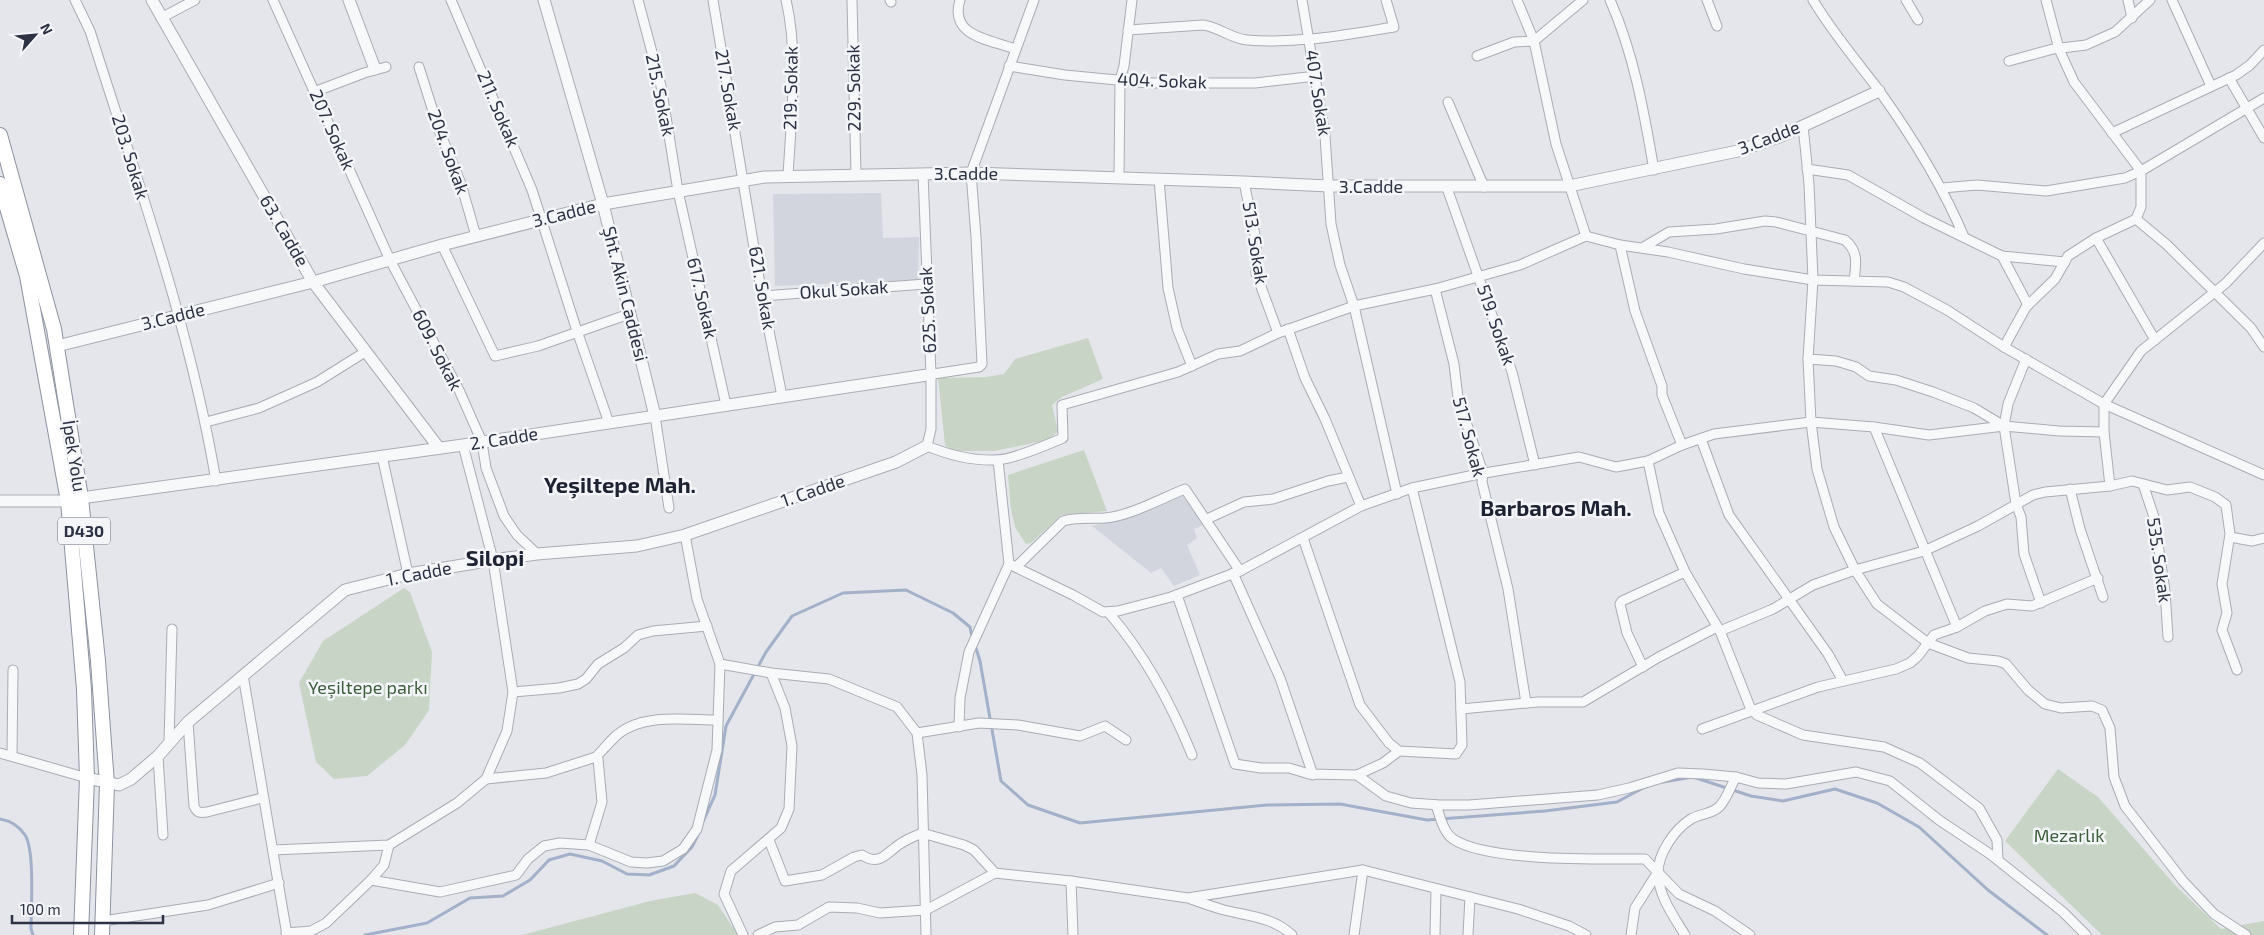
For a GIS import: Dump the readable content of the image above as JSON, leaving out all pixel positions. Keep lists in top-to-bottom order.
{
  "streets": {
    "highway": ["İpek Yolu", "D430"],
    "street": [
      "404. Sokak",
      "219. Sokak",
      "229. Sokak",
      "217. Sokak",
      "407. Sokak",
      "215. Sokak",
      "211. Sokak",
      "207. Sokak",
      "3.Cadde",
      "204. Sokak",
      "203. Sokak",
      "63. Cadde",
      "513. Sokak",
      "621. Sokak",
      "Okul Sokak",
      "Şht. Akin Caddesi",
      "617. Sokak",
      "625. Sokak",
      "519. Sokak",
      "609. Sokak",
      "517. Sokak",
      "2. Cadde",
      "1. Cadde",
      "535. Sokak"
    ]
  },
  "crossings": [
    ["404. Sokak", "407. Sokak"],
    ["219. Sokak", "3.Cadde"],
    ["229. Sokak", "3.Cadde"],
    ["217. Sokak", "3.Cadde"],
    ["217. Sokak", "621. Sokak"],
    ["407. Sokak", "3.Cadde"],
    ["215. Sokak", "3.Cadde"],
    ["215. Sokak", "617. Sokak"],
    ["211. Sokak", "3.Cadde"],
    ["211. Sokak", "2. Cadde"],
    ["207. Sokak", "3.Cadde"],
    ["207. Sokak", "609. Sokak"],
    ["3.Cadde", "204. Sokak"],
    ["3.Cadde", "203. Sokak"],
    ["3.Cadde", "63. Cadde"],
    ["3.Cadde", "513. Sokak"],
    ["3.Cadde", "621. Sokak"],
    ["3.Cadde", "Şht. Akin Caddesi"],
    ["3.Cadde", "617. Sokak"],
    ["3.Cadde", "625. Sokak"],
    ["3.Cadde", "519. Sokak"],
    ["3.Cadde", "609. Sokak"],
    ["3.Cadde", "İpek Yolu"],
    ["203. Sokak", "2. Cadde"],
    ["63. Cadde", "2. Cadde"],
    ["621. Sokak", "Okul Sokak"],
    ["621. Sokak", "2. Cadde"],
    ["Okul Sokak", "625. Sokak"],
    ["Şht. Akin Caddesi", "2. Cadde"],
    ["617. Sokak", "2. Cadde"],
    ["625. Sokak", "2. Cadde"],
    ["625. Sokak", "1. Cadde"],
    ["609. Sokak", "2. Cadde"],
    ["609. Sokak", "1. Cadde"],
    ["2. Cadde", "İpek Yolu"],
    ["2. Cadde", "D430"],
    ["İpek Yolu", "1. Cadde"],
    ["İpek Yolu", "D430"],
    ["1. Cadde", "D430"]
  ],
  "districts": ["Yeşiltepe Mah.", "Barbaros Mah.", "Silopi"],
  "parks": ["Yeşiltepe parkı", "Mezarlık"],
  "scale_bar": "100 m",
  "north": "top right"
}
